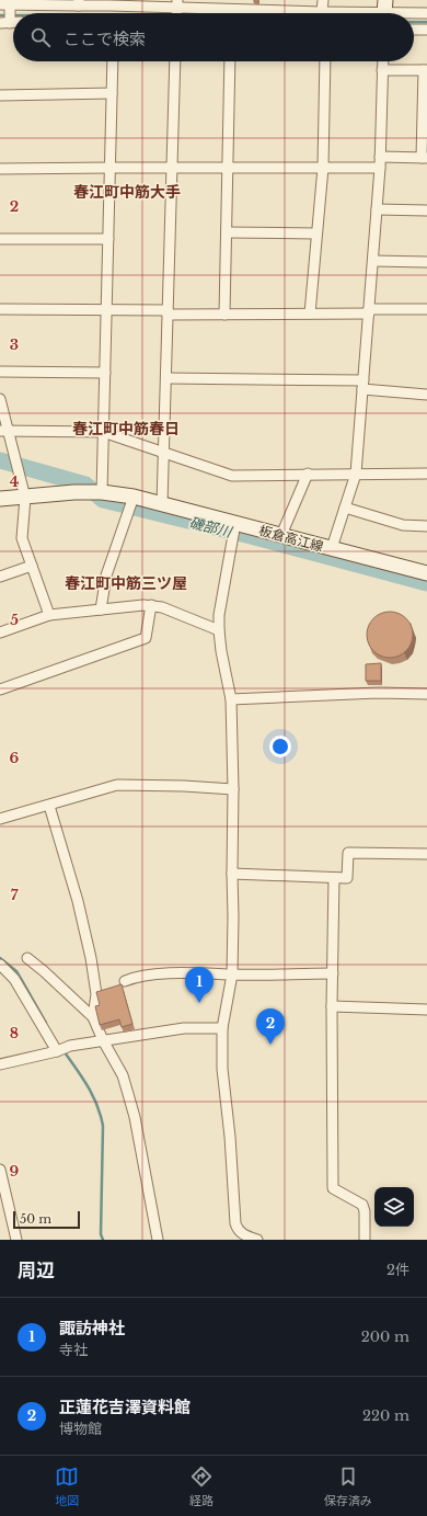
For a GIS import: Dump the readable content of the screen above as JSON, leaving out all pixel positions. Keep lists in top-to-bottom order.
{
  "streets": {
    "main road": ["板倉高江線"]
  },
  "districts": ["春江町中筋大手", "春江町中筋春日", "春江町中筋三ツ屋"],
  "water": ["磯部川"],
  "scale_bar": "50 m",
  "page": {
    "search": "ここで検索",
    "pins": ["1", "2"],
    "scale": "50 m",
    "heading": ["周辺", "2件"],
    "list": [
      {
        "mark": "1",
        "name": "諏訪神社",
        "note": "寺社",
        "value": "200 m"
      },
      {
        "mark": "2",
        "name": "正蓮花吉澤資料館",
        "note": "博物館",
        "value": "220 m"
      }
    ],
    "nav": ["地図", "経路", "保存済み"]
  },
  "grid": {
    "rows": [
      "2",
      "3",
      "4",
      "5",
      "6",
      "7",
      "8",
      "9"
    ]
  }
}
